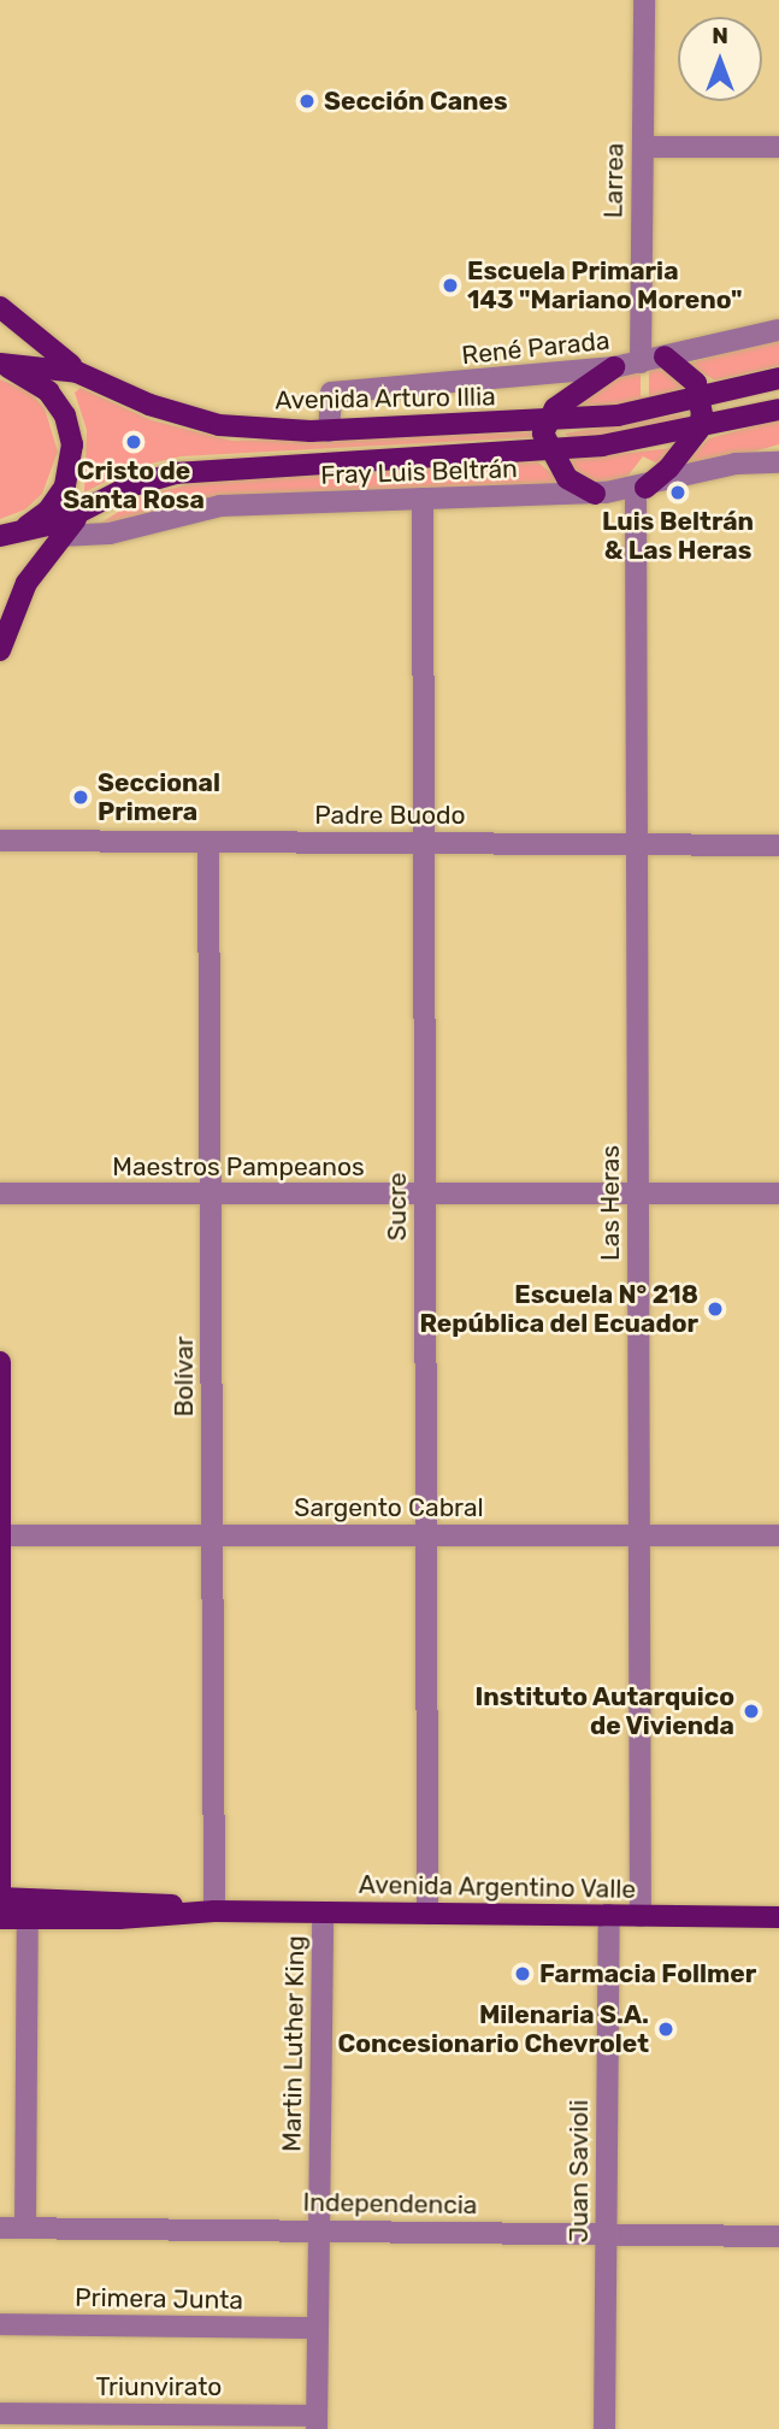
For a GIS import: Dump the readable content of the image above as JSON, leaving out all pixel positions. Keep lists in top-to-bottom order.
{
  "streets": {
    "main road": ["Avenida Arturo Illia", "Avenida Argentino Valle"],
    "street": [
      "Larrea",
      "René Parada",
      "Fray Luis Beltrán",
      "Padre Buodo",
      "Maestros Pampeanos",
      "Las Heras",
      "Sucre",
      "Bolívar",
      "Sargento Cabral",
      "Martin Luther King",
      "Juan Savioli",
      "Independencia",
      "Primera Junta",
      "Triunvirato"
    ]
  },
  "crossings": [
    ["Larrea", "René Parada"],
    ["René Parada", "Avenida Arturo Illia"],
    ["Avenida Arturo Illia", "Fray Luis Beltrán"],
    ["Fray Luis Beltrán", "Las Heras"],
    ["Fray Luis Beltrán", "Sucre"],
    ["Padre Buodo", "Las Heras"],
    ["Padre Buodo", "Sucre"],
    ["Padre Buodo", "Bolívar"],
    ["Maestros Pampeanos", "Las Heras"],
    ["Maestros Pampeanos", "Sucre"],
    ["Maestros Pampeanos", "Bolívar"],
    ["Las Heras", "Sargento Cabral"],
    ["Las Heras", "Avenida Argentino Valle"],
    ["Sucre", "Sargento Cabral"],
    ["Sucre", "Avenida Argentino Valle"],
    ["Bolívar", "Sargento Cabral"],
    ["Bolívar", "Avenida Argentino Valle"],
    ["Avenida Argentino Valle", "Martin Luther King"],
    ["Avenida Argentino Valle", "Juan Savioli"],
    ["Martin Luther King", "Independencia"],
    ["Martin Luther King", "Primera Junta"],
    ["Martin Luther King", "Triunvirato"],
    ["Juan Savioli", "Independencia"]
  ],
  "places": [
    "Sección Canes",
    "Escuela Primaria 143 \"Mariano Moreno\"",
    "Cristo de Santa Rosa",
    "Luis Beltrán & Las Heras",
    "Seccional Primera",
    "Escuela N° 218 República del Ecuador",
    "Instituto Autarquico de Vivienda",
    "Farmacia Follmer",
    "Milenaria S.A. Concesionario Chevrolet"
  ],
  "north": "top"
}
